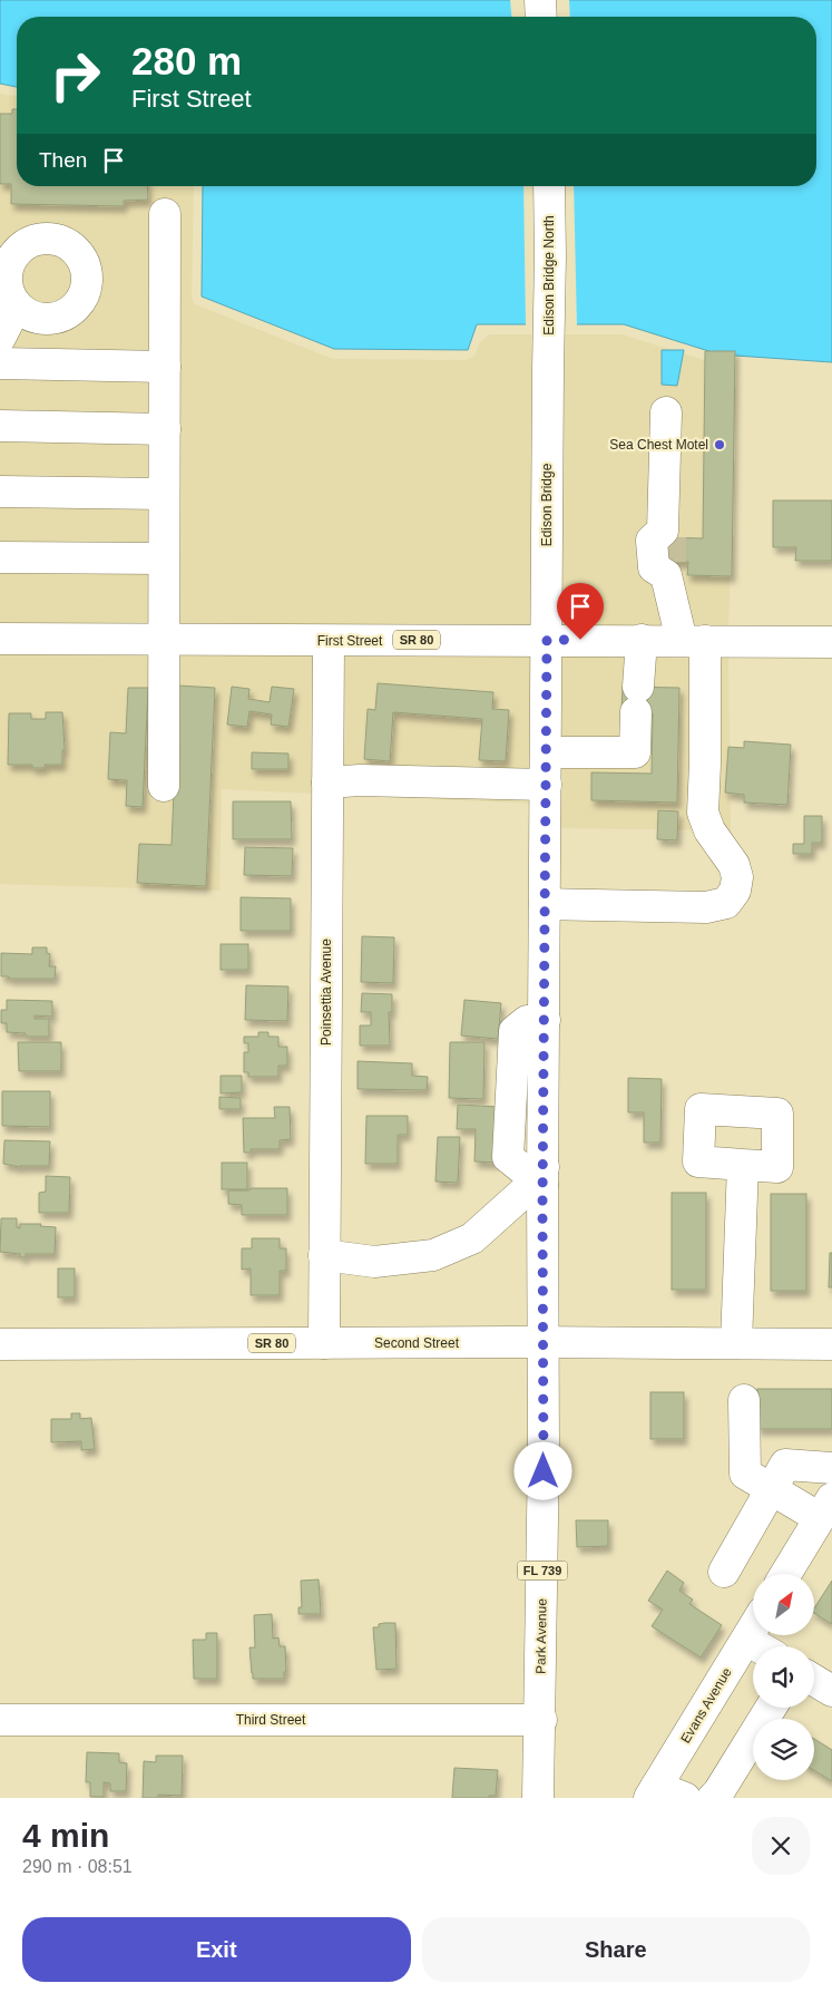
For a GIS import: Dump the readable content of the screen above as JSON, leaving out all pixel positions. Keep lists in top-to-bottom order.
{
  "streets": {
    "main road": [
      "Edison Bridge North",
      "Edison Bridge",
      "SR 80",
      "First Street",
      "Poinsettia Avenue",
      "Second Street",
      "FL 739",
      "Park Avenue",
      "Evans Avenue",
      "Third Street"
    ]
  },
  "crossings": [
    ["Edison Bridge North", "Edison Bridge"],
    ["Edison Bridge", "First Street"],
    ["Edison Bridge", "Park Avenue"],
    ["First Street", "Poinsettia Avenue"],
    ["First Street", "Park Avenue"],
    ["Poinsettia Avenue", "Second Street"],
    ["Second Street", "Park Avenue"],
    ["Park Avenue", "Third Street"]
  ],
  "places": ["Sea Chest Motel"],
  "north": "top right",
  "page": {
    "turn": ["280 m", "First Street"],
    "then": "Then",
    "heading": ["4 min", "290 m · 08:51"],
    "buttons": ["Exit", "Share"]
  }
}
